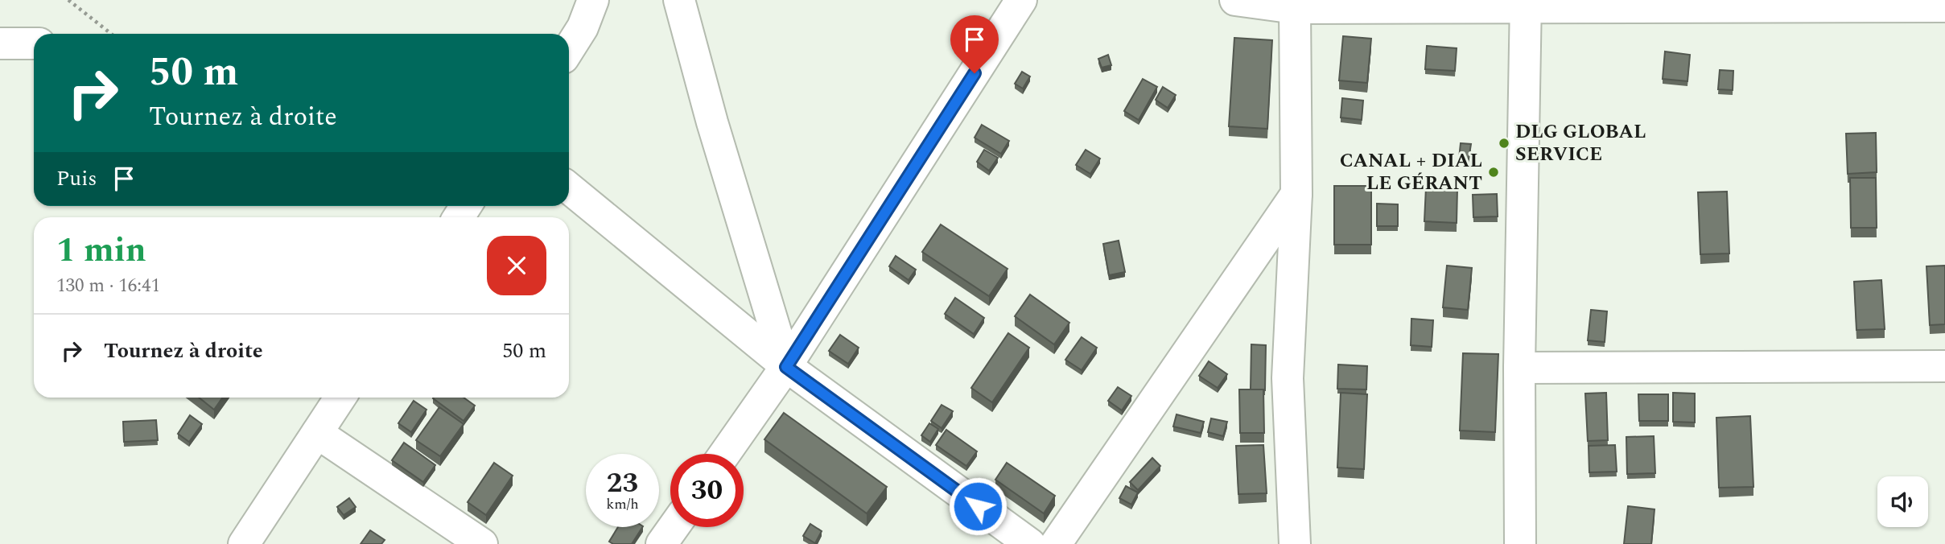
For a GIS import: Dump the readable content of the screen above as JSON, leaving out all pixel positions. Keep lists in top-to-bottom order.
{
  "places": ["DLG GLOBAL SERVICE", "CANAL + DIAL LE GÉRANT"],
  "page": {
    "turn": ["50 m", "Tournez à droite"],
    "then": "Puis",
    "heading": ["1 min", "130 m · 16:41"],
    "list": [
      {
        "name": "Tournez à droite",
        "value": "50 m"
      }
    ],
    "speed": "23 km/h",
    "limit": "30"
  }
}
